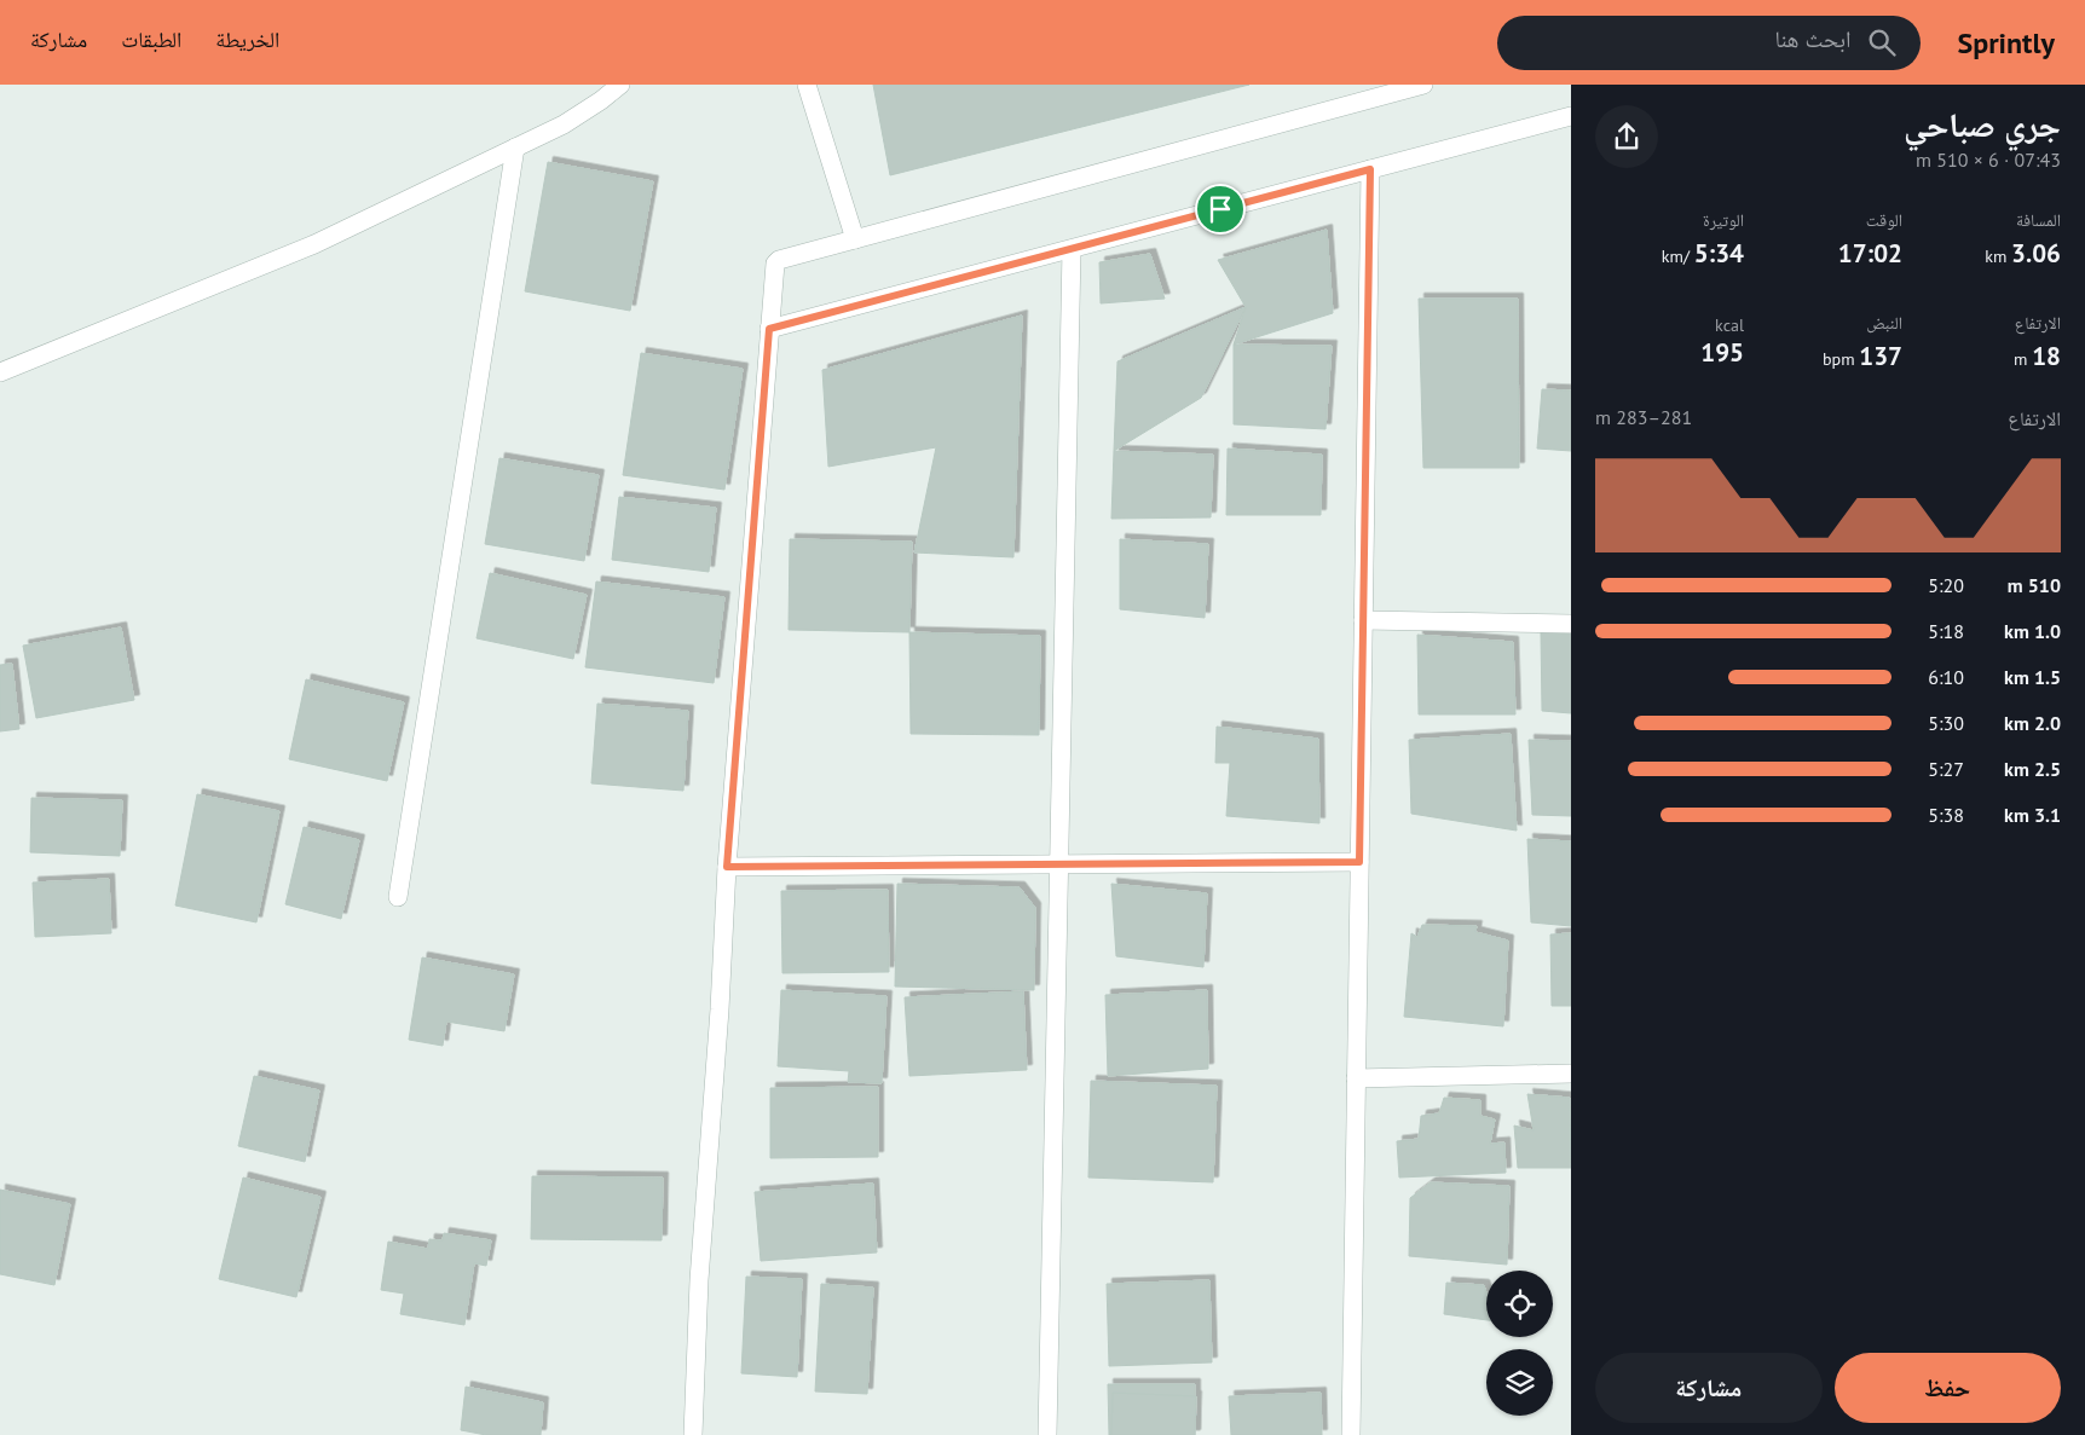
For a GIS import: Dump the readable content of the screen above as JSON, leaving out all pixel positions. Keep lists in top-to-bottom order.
{
  "page": {
    "header": "Sprintly",
    "search": "ابحث هنا",
    "nav": ["الخريطة", "الطبقات", "مشاركة"],
    "heading": ["جري صباحي", "07:43 · 6 × 510 m"],
    "stats": [
      ["المسافة", "3.06 km"],
      ["الوقت", "17:02"],
      ["الوتيرة", "5:34 /km"],
      ["الارتفاع", "18 m"],
      ["النبض", "137 bpm"],
      ["kcal", "195"]
    ],
    "chart": ["الارتفاع", "281–283 m"],
    "list": [
      {
        "name": "510 m",
        "note": "5:20"
      },
      {
        "name": "1.0 km",
        "note": "5:18"
      },
      {
        "name": "1.5 km",
        "note": "6:10"
      },
      {
        "name": "2.0 km",
        "note": "5:30"
      },
      {
        "name": "2.5 km",
        "note": "5:27"
      },
      {
        "name": "3.1 km",
        "note": "5:38"
      }
    ],
    "buttons": ["حفظ", "مشاركة"]
  }
}
